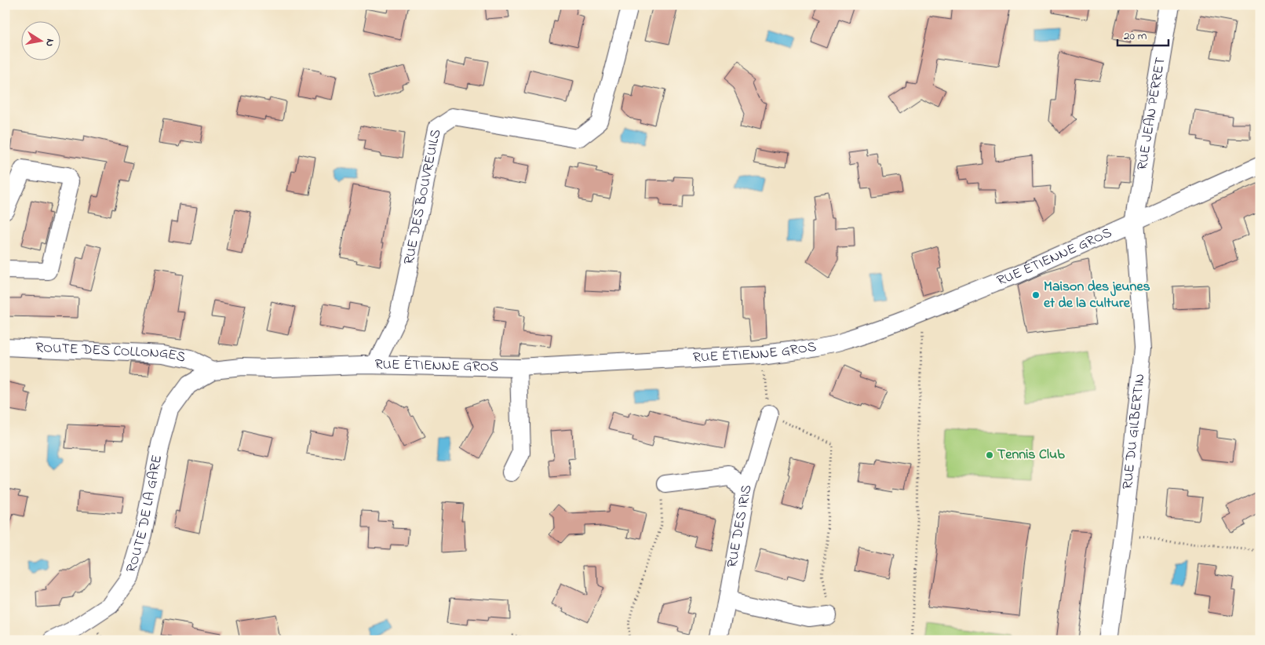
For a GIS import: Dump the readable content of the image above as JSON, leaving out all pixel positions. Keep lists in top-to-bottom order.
{
  "streets": {
    "street": [
      "RUE JEAN PERRET",
      "RUE DES BOUVREUILS",
      "RUE ÉTIENNE GROS",
      "ROUTE DES COLLONGES",
      "RUE DU GILBERTIN",
      "ROUTE DE LA GARE",
      "RUE DES IRIS"
    ]
  },
  "crossings": [
    ["RUE JEAN PERRET", "RUE ÉTIENNE GROS"],
    ["RUE JEAN PERRET", "RUE DU GILBERTIN"],
    ["RUE DES BOUVREUILS", "RUE ÉTIENNE GROS"],
    ["RUE ÉTIENNE GROS", "ROUTE DES COLLONGES"],
    ["RUE ÉTIENNE GROS", "RUE DU GILBERTIN"],
    ["RUE ÉTIENNE GROS", "ROUTE DE LA GARE"],
    ["ROUTE DES COLLONGES", "ROUTE DE LA GARE"]
  ],
  "places": ["Maison des jeunes et de la culture", "Tennis Club"],
  "scale_bar": "20 m",
  "north": "right"
}
